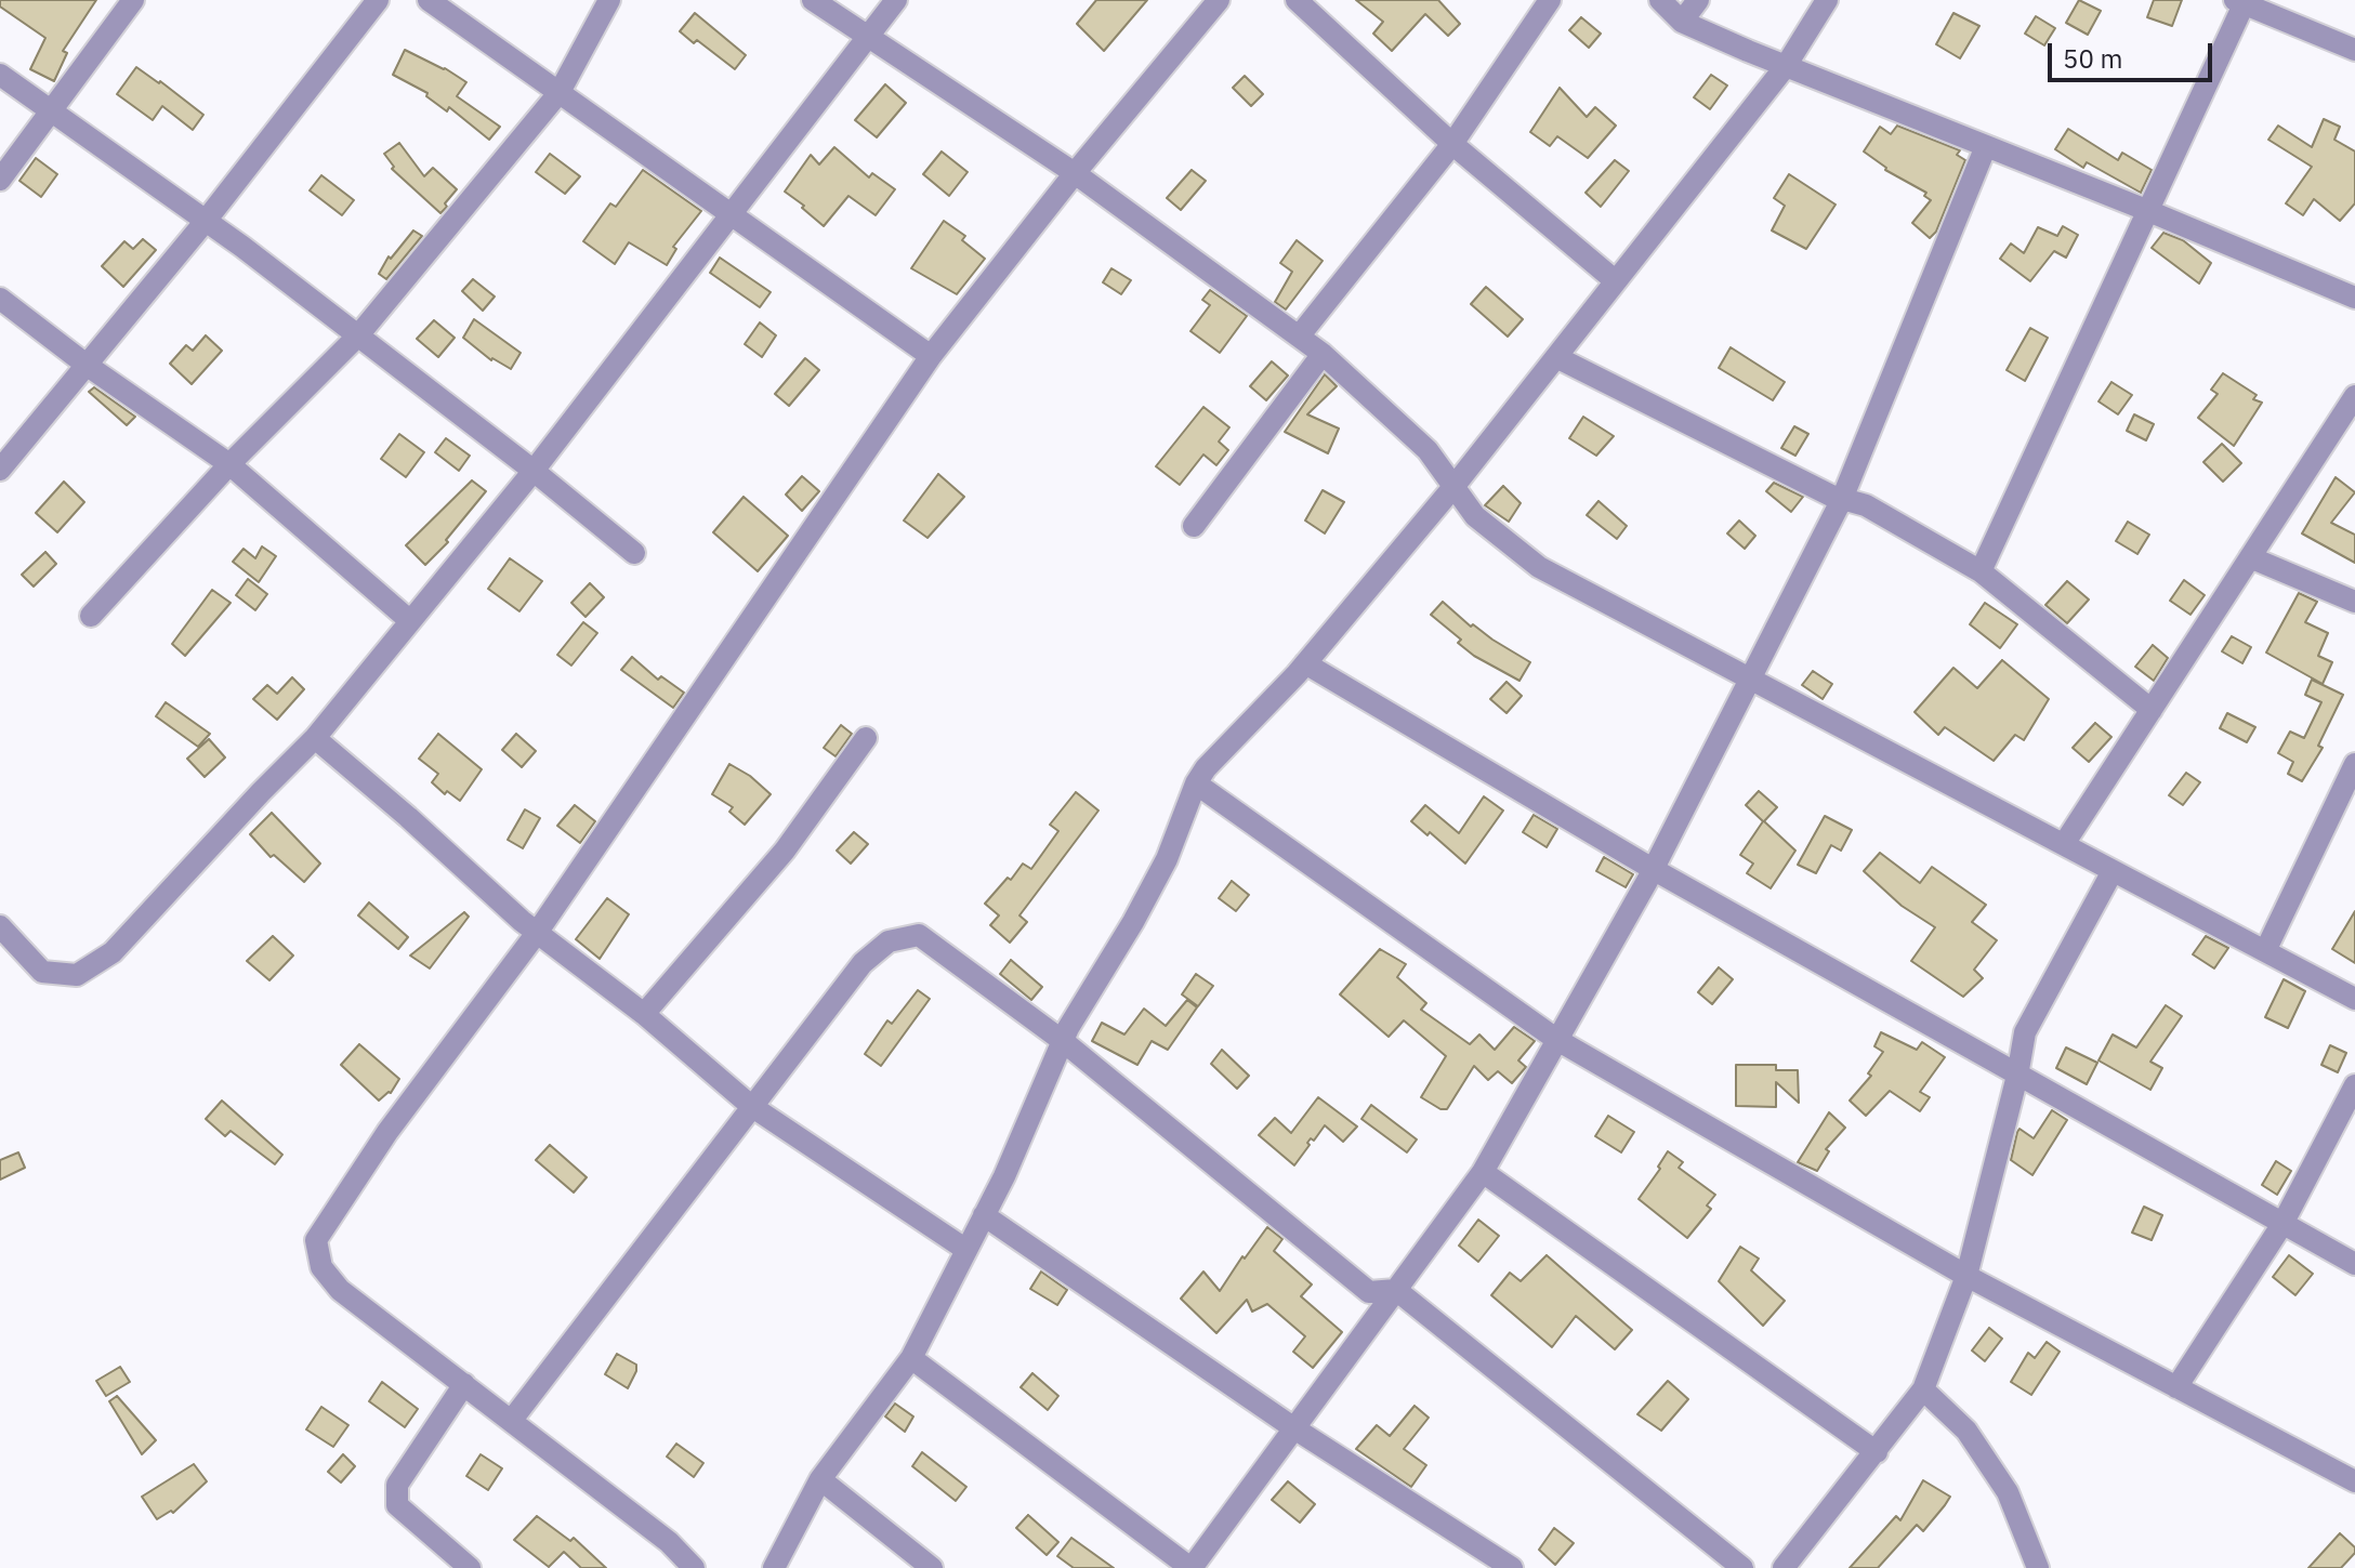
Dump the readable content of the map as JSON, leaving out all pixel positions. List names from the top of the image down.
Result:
{
  "scale_bar": "50 m"
}
